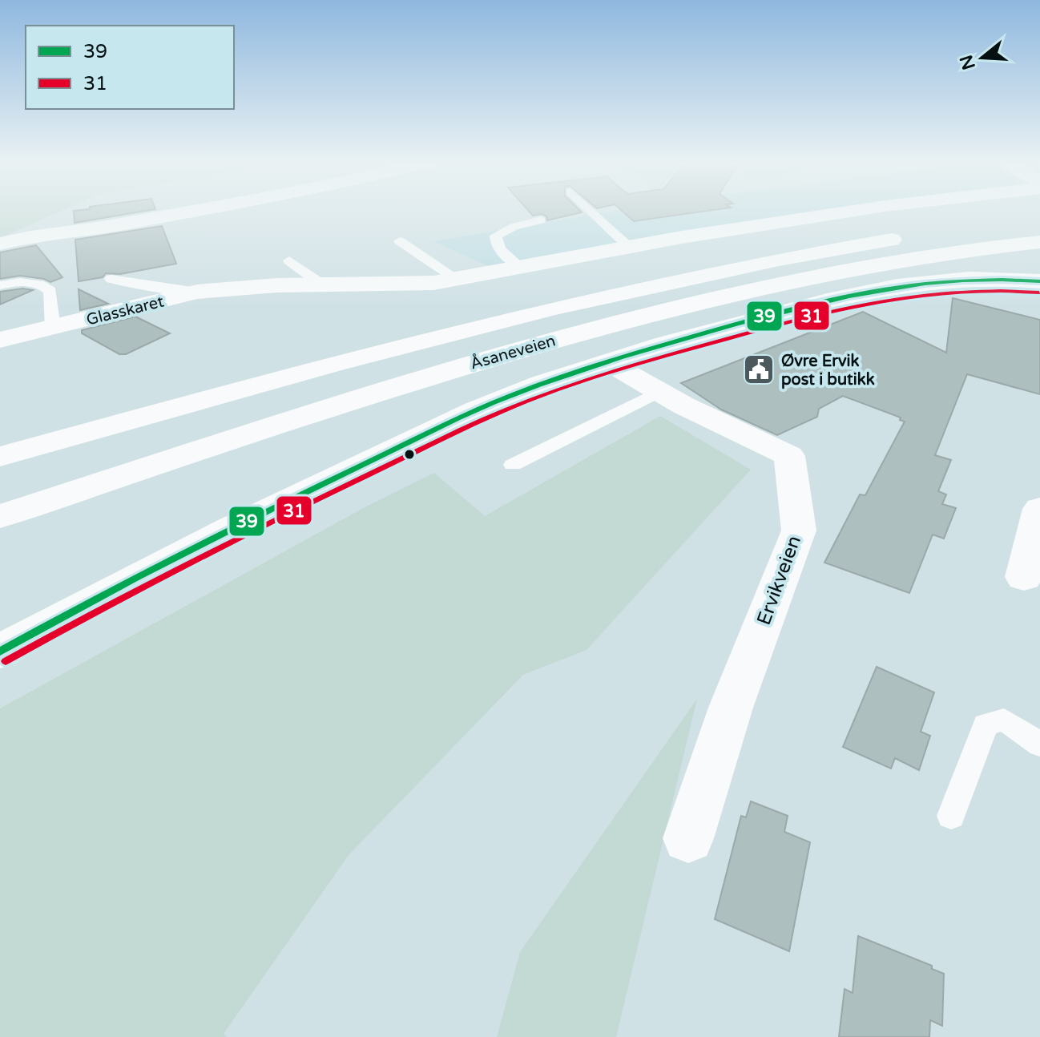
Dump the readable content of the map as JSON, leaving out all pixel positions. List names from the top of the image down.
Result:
{
  "streets": {
    "main road": ["Glasskaret", "Åsaneveien", "Ervikveien"]
  },
  "places": {
    "public building": ["Øvre Ervik post i butikk"]
  },
  "lines": ["transit line 39", "transit line 31"],
  "legend": ["39", "31"],
  "north": "left"
}
